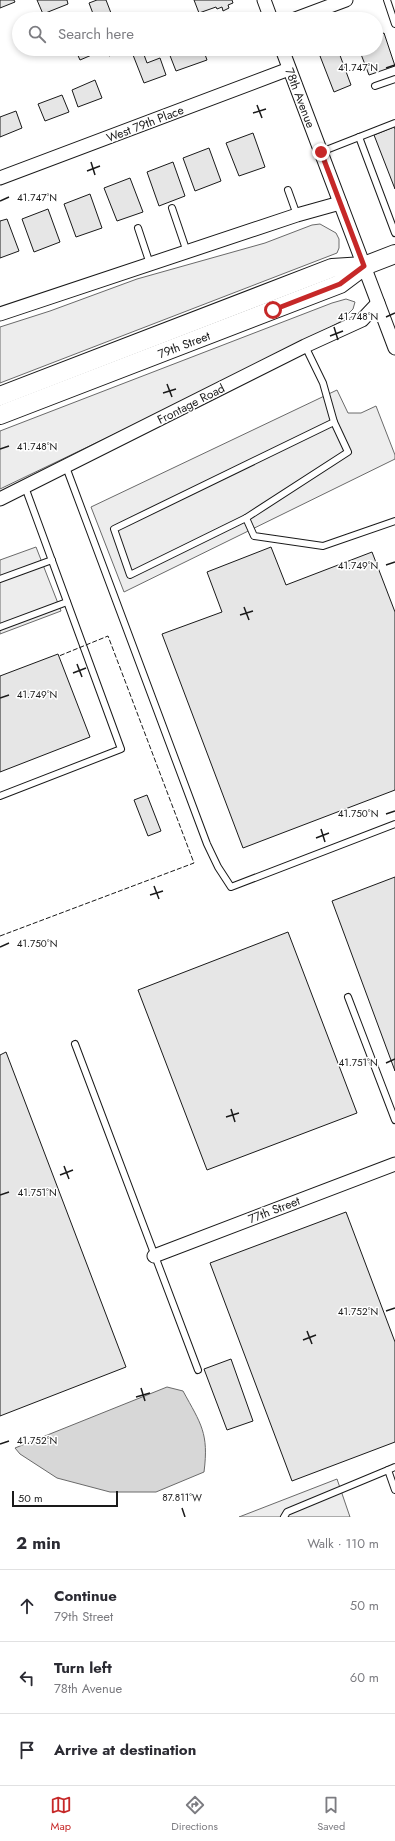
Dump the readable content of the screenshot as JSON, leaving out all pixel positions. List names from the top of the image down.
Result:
{
  "streets": {
    "main road": ["79th Street"],
    "street": [
      "78th Avenue",
      "West 79th Place",
      "Frontage Road",
      "77th Street"
    ]
  },
  "crossings": [
    ["78th Avenue", "West 79th Place"],
    ["78th Avenue", "79th Street"],
    ["78th Avenue", "Frontage Road"]
  ],
  "scale_bar": "50 m",
  "page": {
    "search": "Search here",
    "scale": "50 m",
    "heading": ["2 min", "Walk · 110 m"],
    "list": [
      ["Continue", "79th Street", "50 m"],
      ["Turn left", "78th Avenue", "60 m"],
      "Arrive at destination"
    ],
    "nav": ["Map", "Directions", "Saved"]
  },
  "coordinates": [
    "41.747°N",
    "41.748°N",
    "41.749°N",
    "41.750°N",
    "41.751°N",
    "41.752°N",
    "87.811°W"
  ]
}
